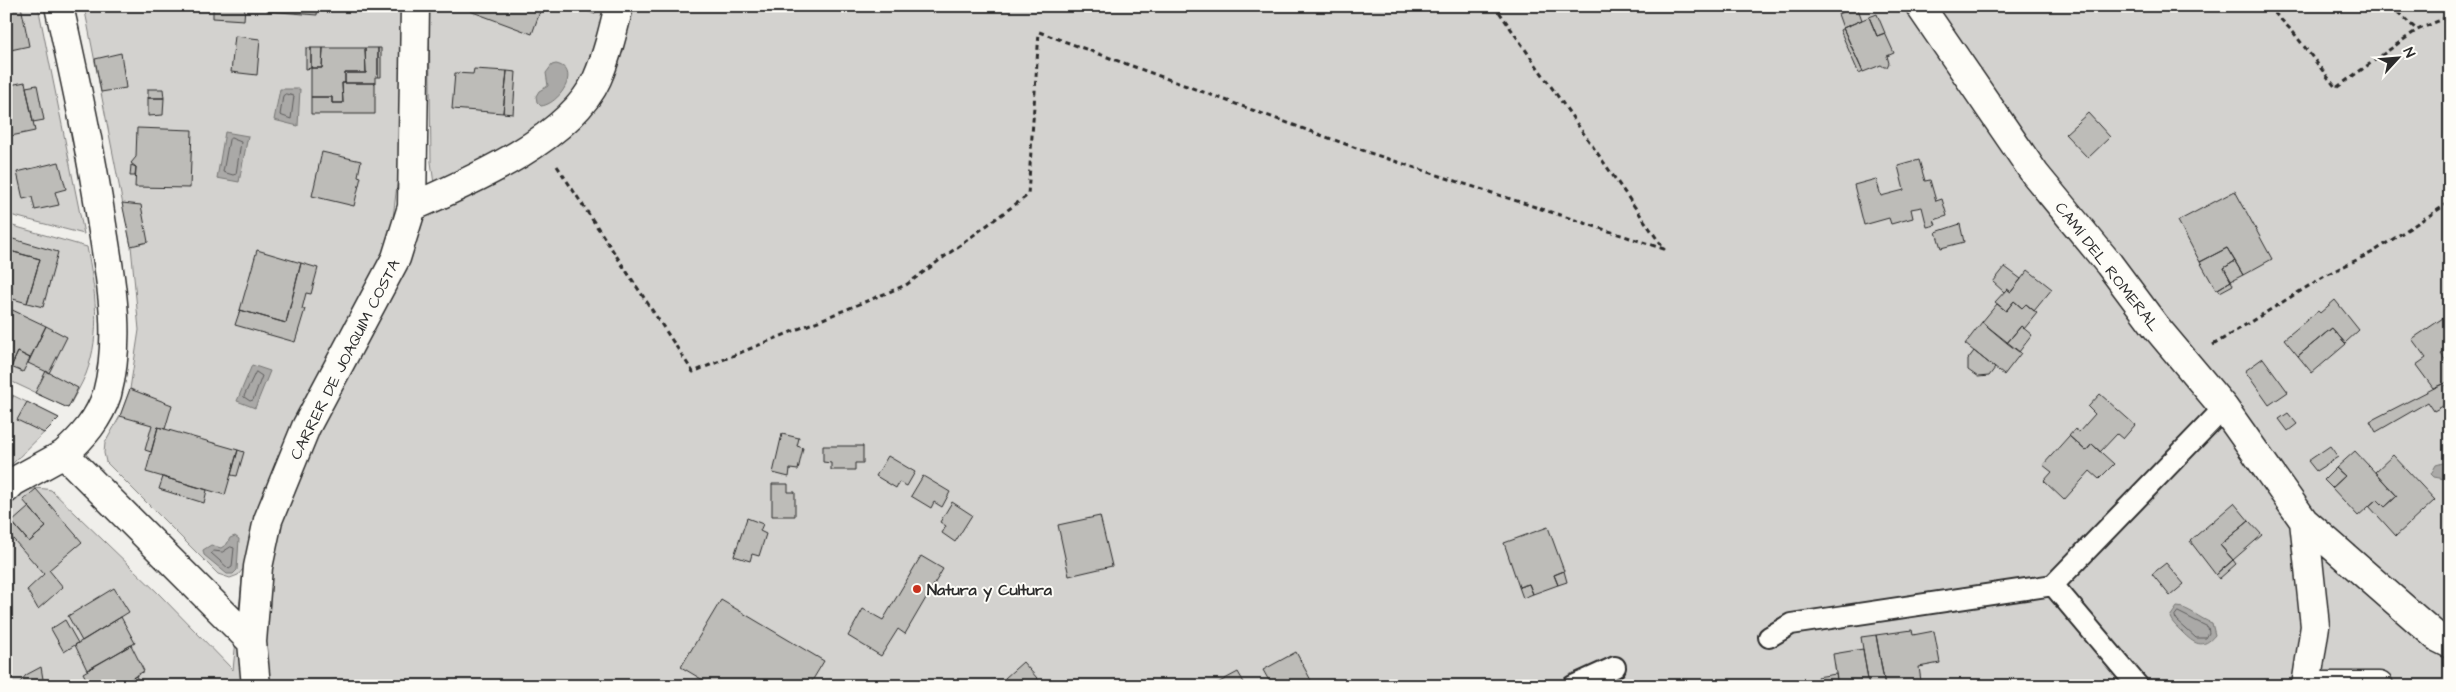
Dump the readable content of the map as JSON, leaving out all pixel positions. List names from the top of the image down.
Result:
{
  "streets": {
    "street": ["CAMÍ DEL ROMERAL", "CARRER DE JOAQUIM COSTA"]
  },
  "places": ["Natura y Cultura"],
  "north": "top right"
}
